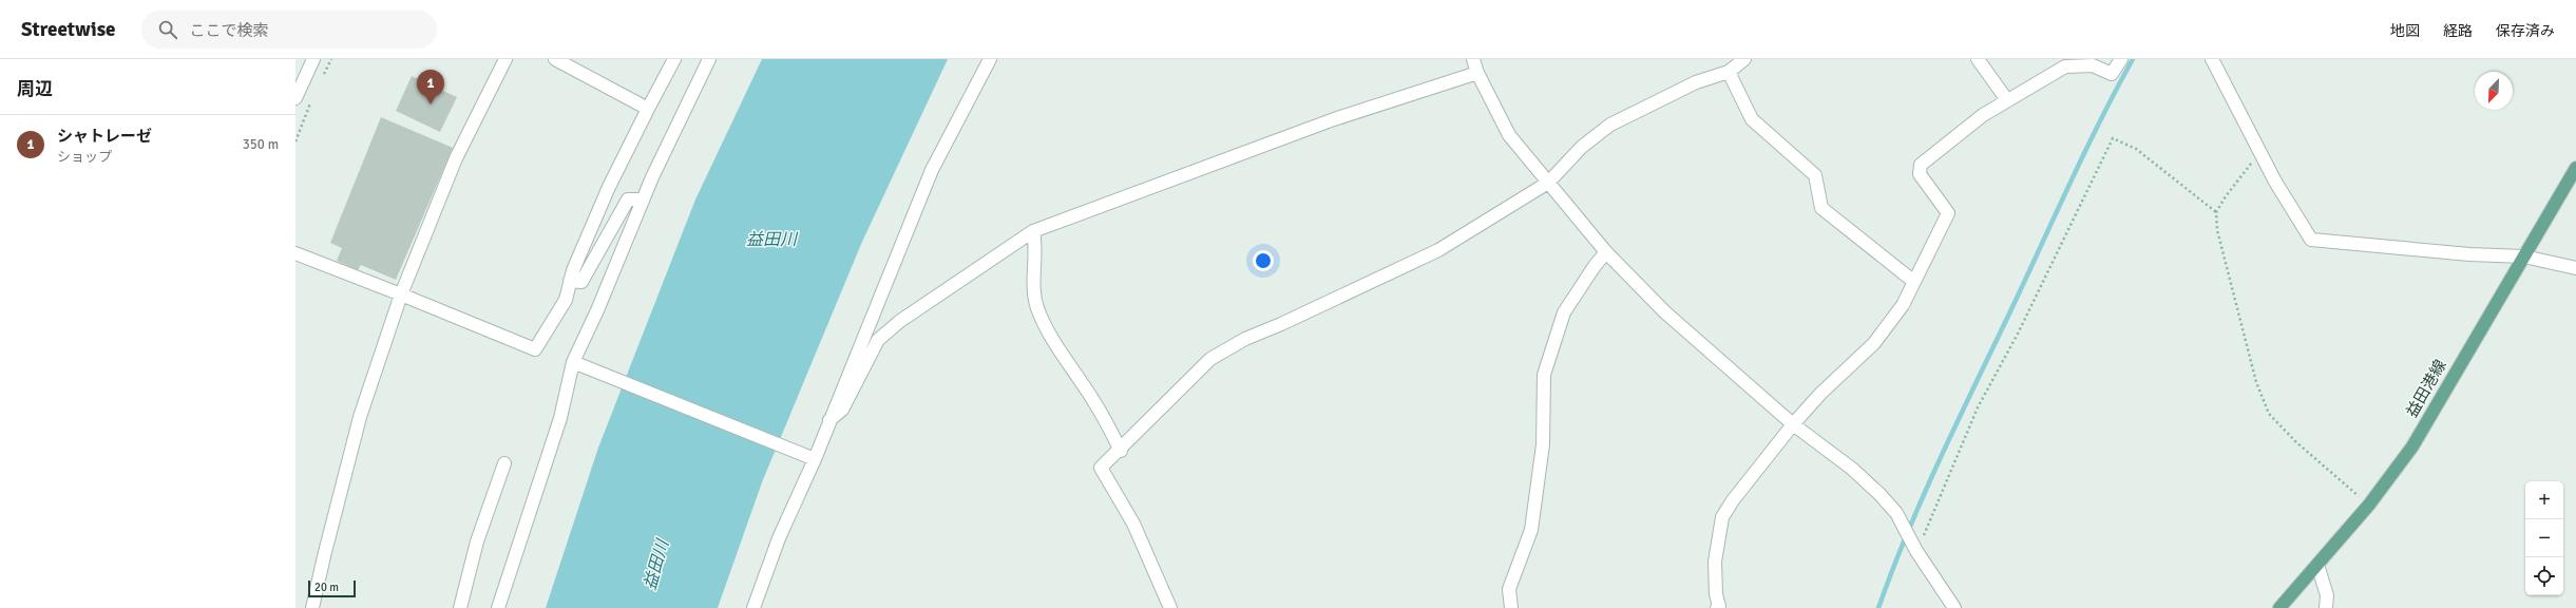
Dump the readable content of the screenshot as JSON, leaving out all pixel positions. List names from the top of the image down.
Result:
{
  "streets": {
    "main road": ["益田港線"]
  },
  "water": ["益田川"],
  "scale_bar": "20 m",
  "north": "bottom left",
  "page": {
    "header": "Streetwise",
    "search": "ここで検索",
    "nav": ["地図", "経路", "保存済み"],
    "heading": "周辺",
    "pins": "1",
    "list": [
      {
        "mark": "1",
        "name": "シャトレーゼ",
        "note": "ショップ",
        "value": "350 m"
      }
    ],
    "map_buttons": ["+", "−"],
    "scale": "20 m"
  }
}
